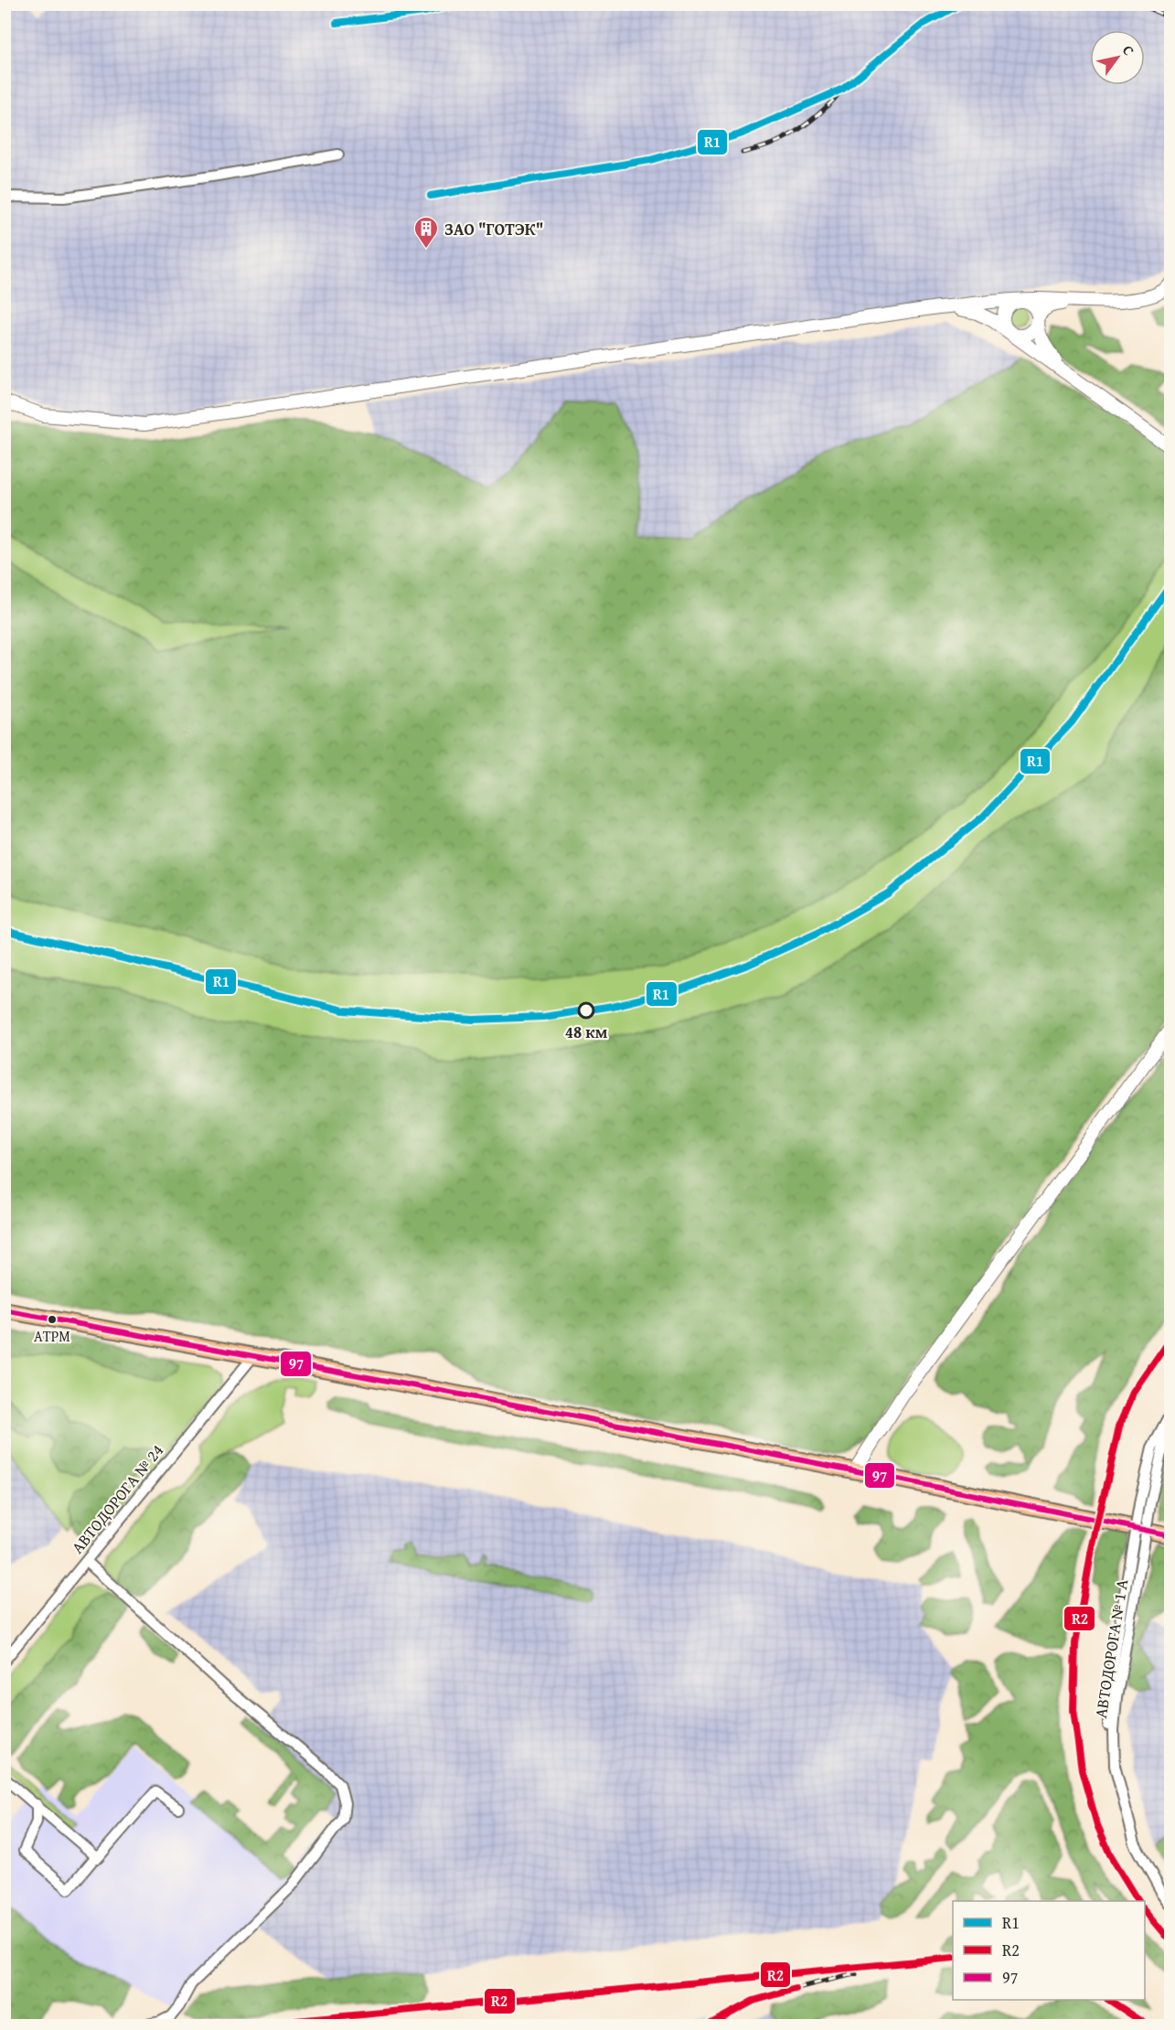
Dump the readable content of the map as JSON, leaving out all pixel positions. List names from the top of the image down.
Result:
{
  "streets": {
    "street": ["АВТОДОРОГА № 24", "АВТОДОРОГА № 1 А"]
  },
  "places": {
    "building": ["ЗАО \"ГОТЭК\""],
    "other": ["48 км", "АТРМ"]
  },
  "lines": ["transit line R1", "transit line 97", "transit line R2"],
  "legend": ["R1", "R2", "97"],
  "north": "top right"
}
